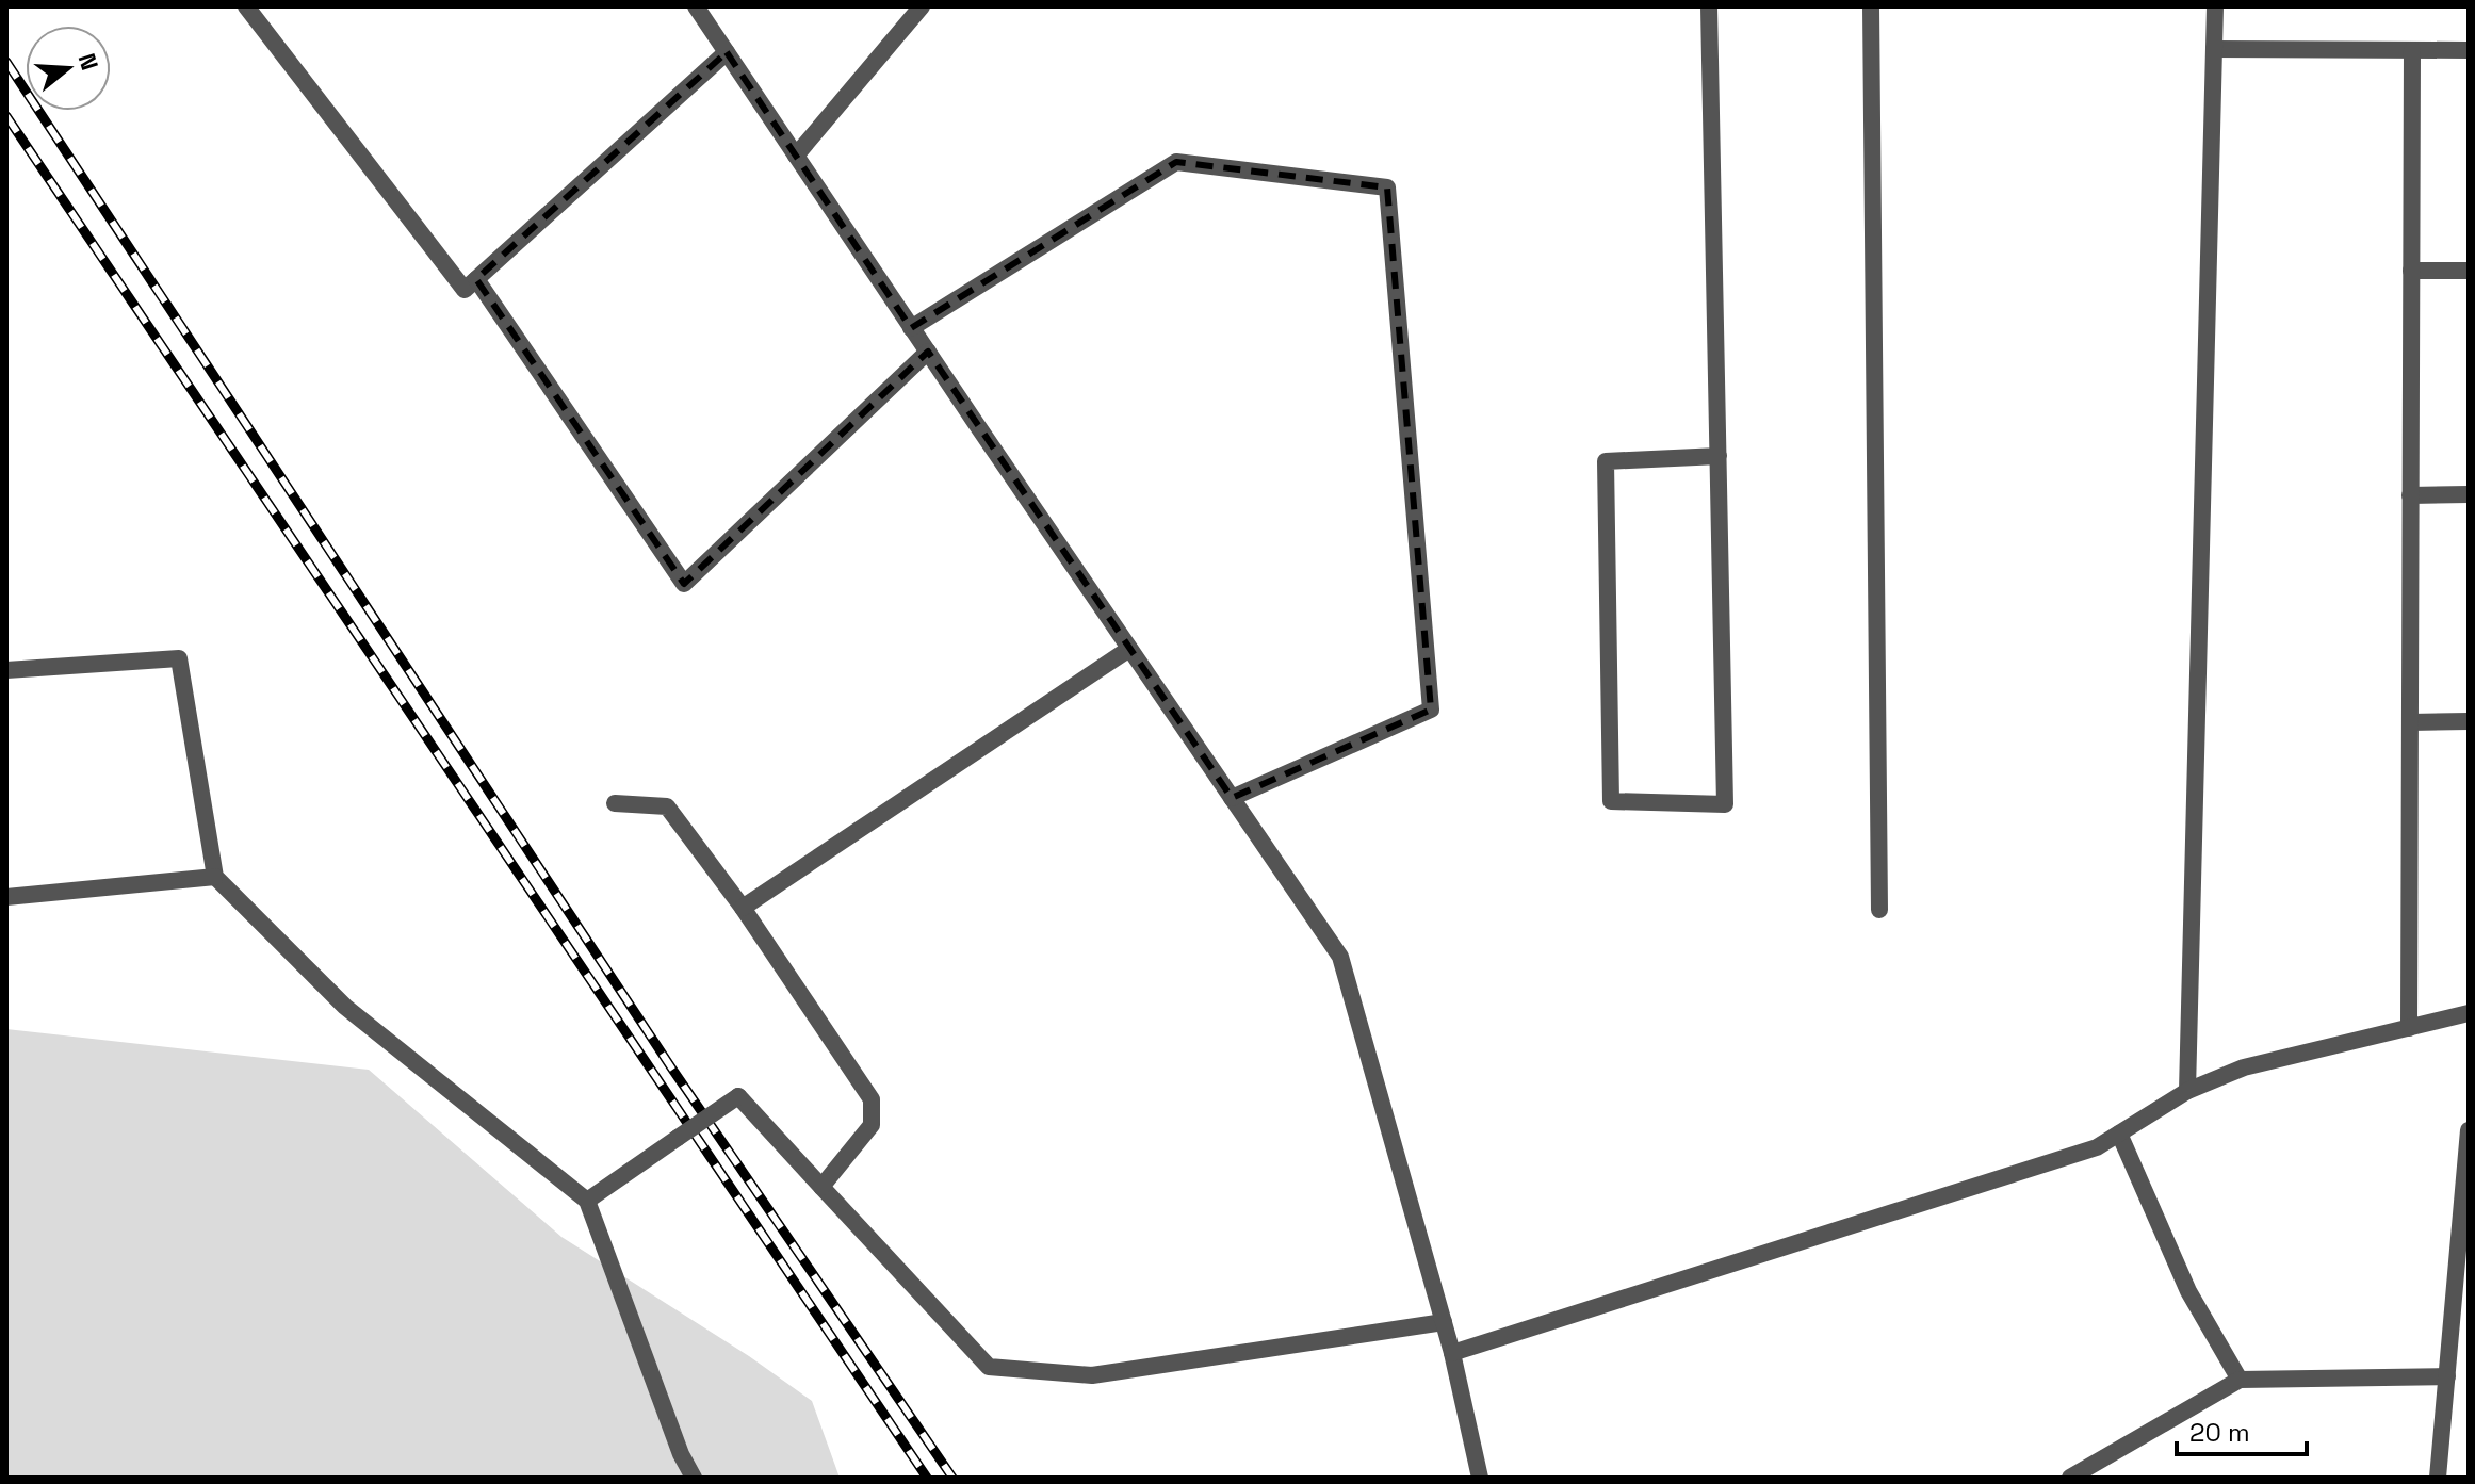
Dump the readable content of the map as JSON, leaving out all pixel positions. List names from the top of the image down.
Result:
{
  "scale_bar": "20 m",
  "north": "right"
}
